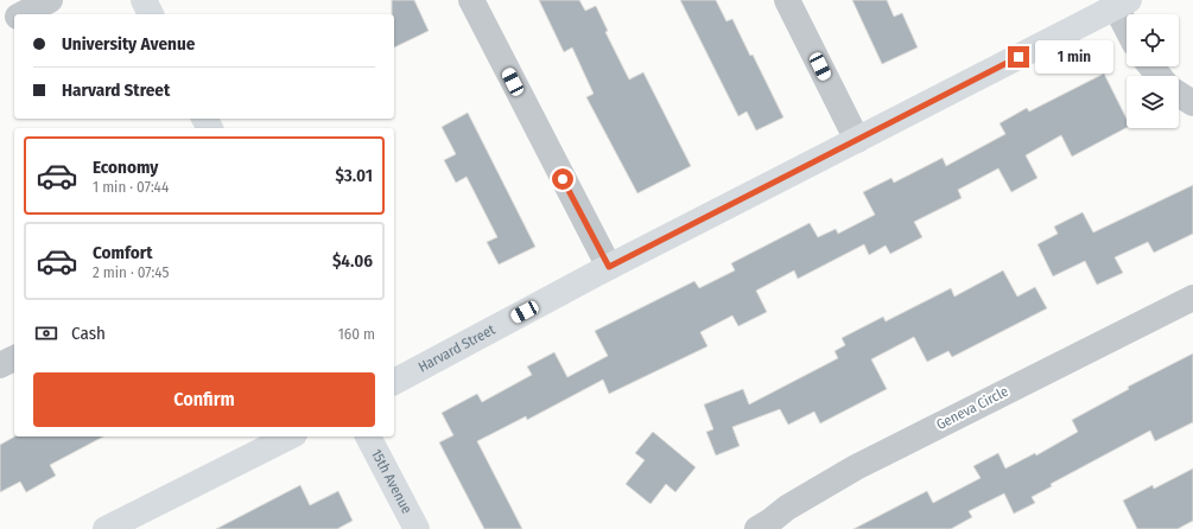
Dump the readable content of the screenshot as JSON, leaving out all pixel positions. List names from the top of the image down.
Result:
{
  "streets": {
    "street": ["Harvard Street", "Geneva Circle", "15th Avenue"]
  },
  "page": {
    "banner": ["University Avenue", "Harvard Street"],
    "bubble": "1 min",
    "list": [
      {
        "name": "Economy",
        "note": "1 min · 07:44",
        "value": "$3.01"
      },
      {
        "name": "Comfort",
        "note": "2 min · 07:45",
        "value": "$4.06"
      }
    ],
    "pay": ["Cash", "160 m"],
    "buttons": "Confirm"
  }
}
